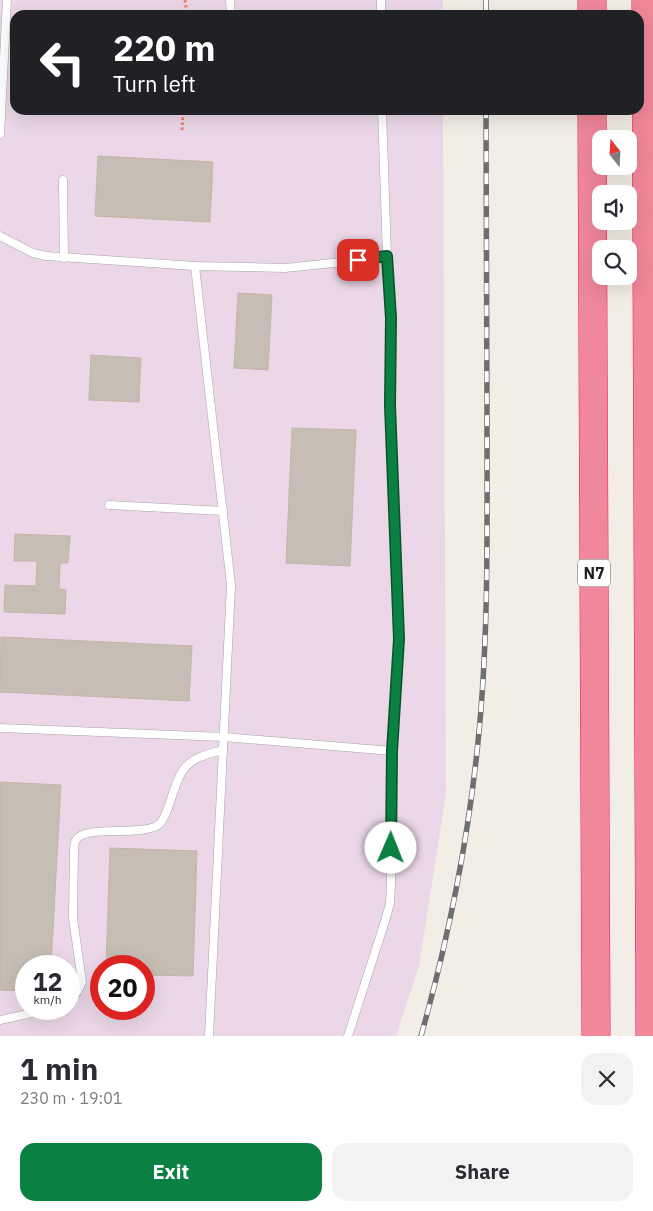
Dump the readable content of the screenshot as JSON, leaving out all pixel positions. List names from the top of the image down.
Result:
{
  "streets": {
    "highway": ["N7"]
  },
  "north": "top",
  "page": {
    "turn": ["220 m", "Turn left"],
    "speed": "12 km/h",
    "limit": "20",
    "heading": ["1 min", "230 m · 19:01"],
    "buttons": ["Exit", "Share"]
  }
}
